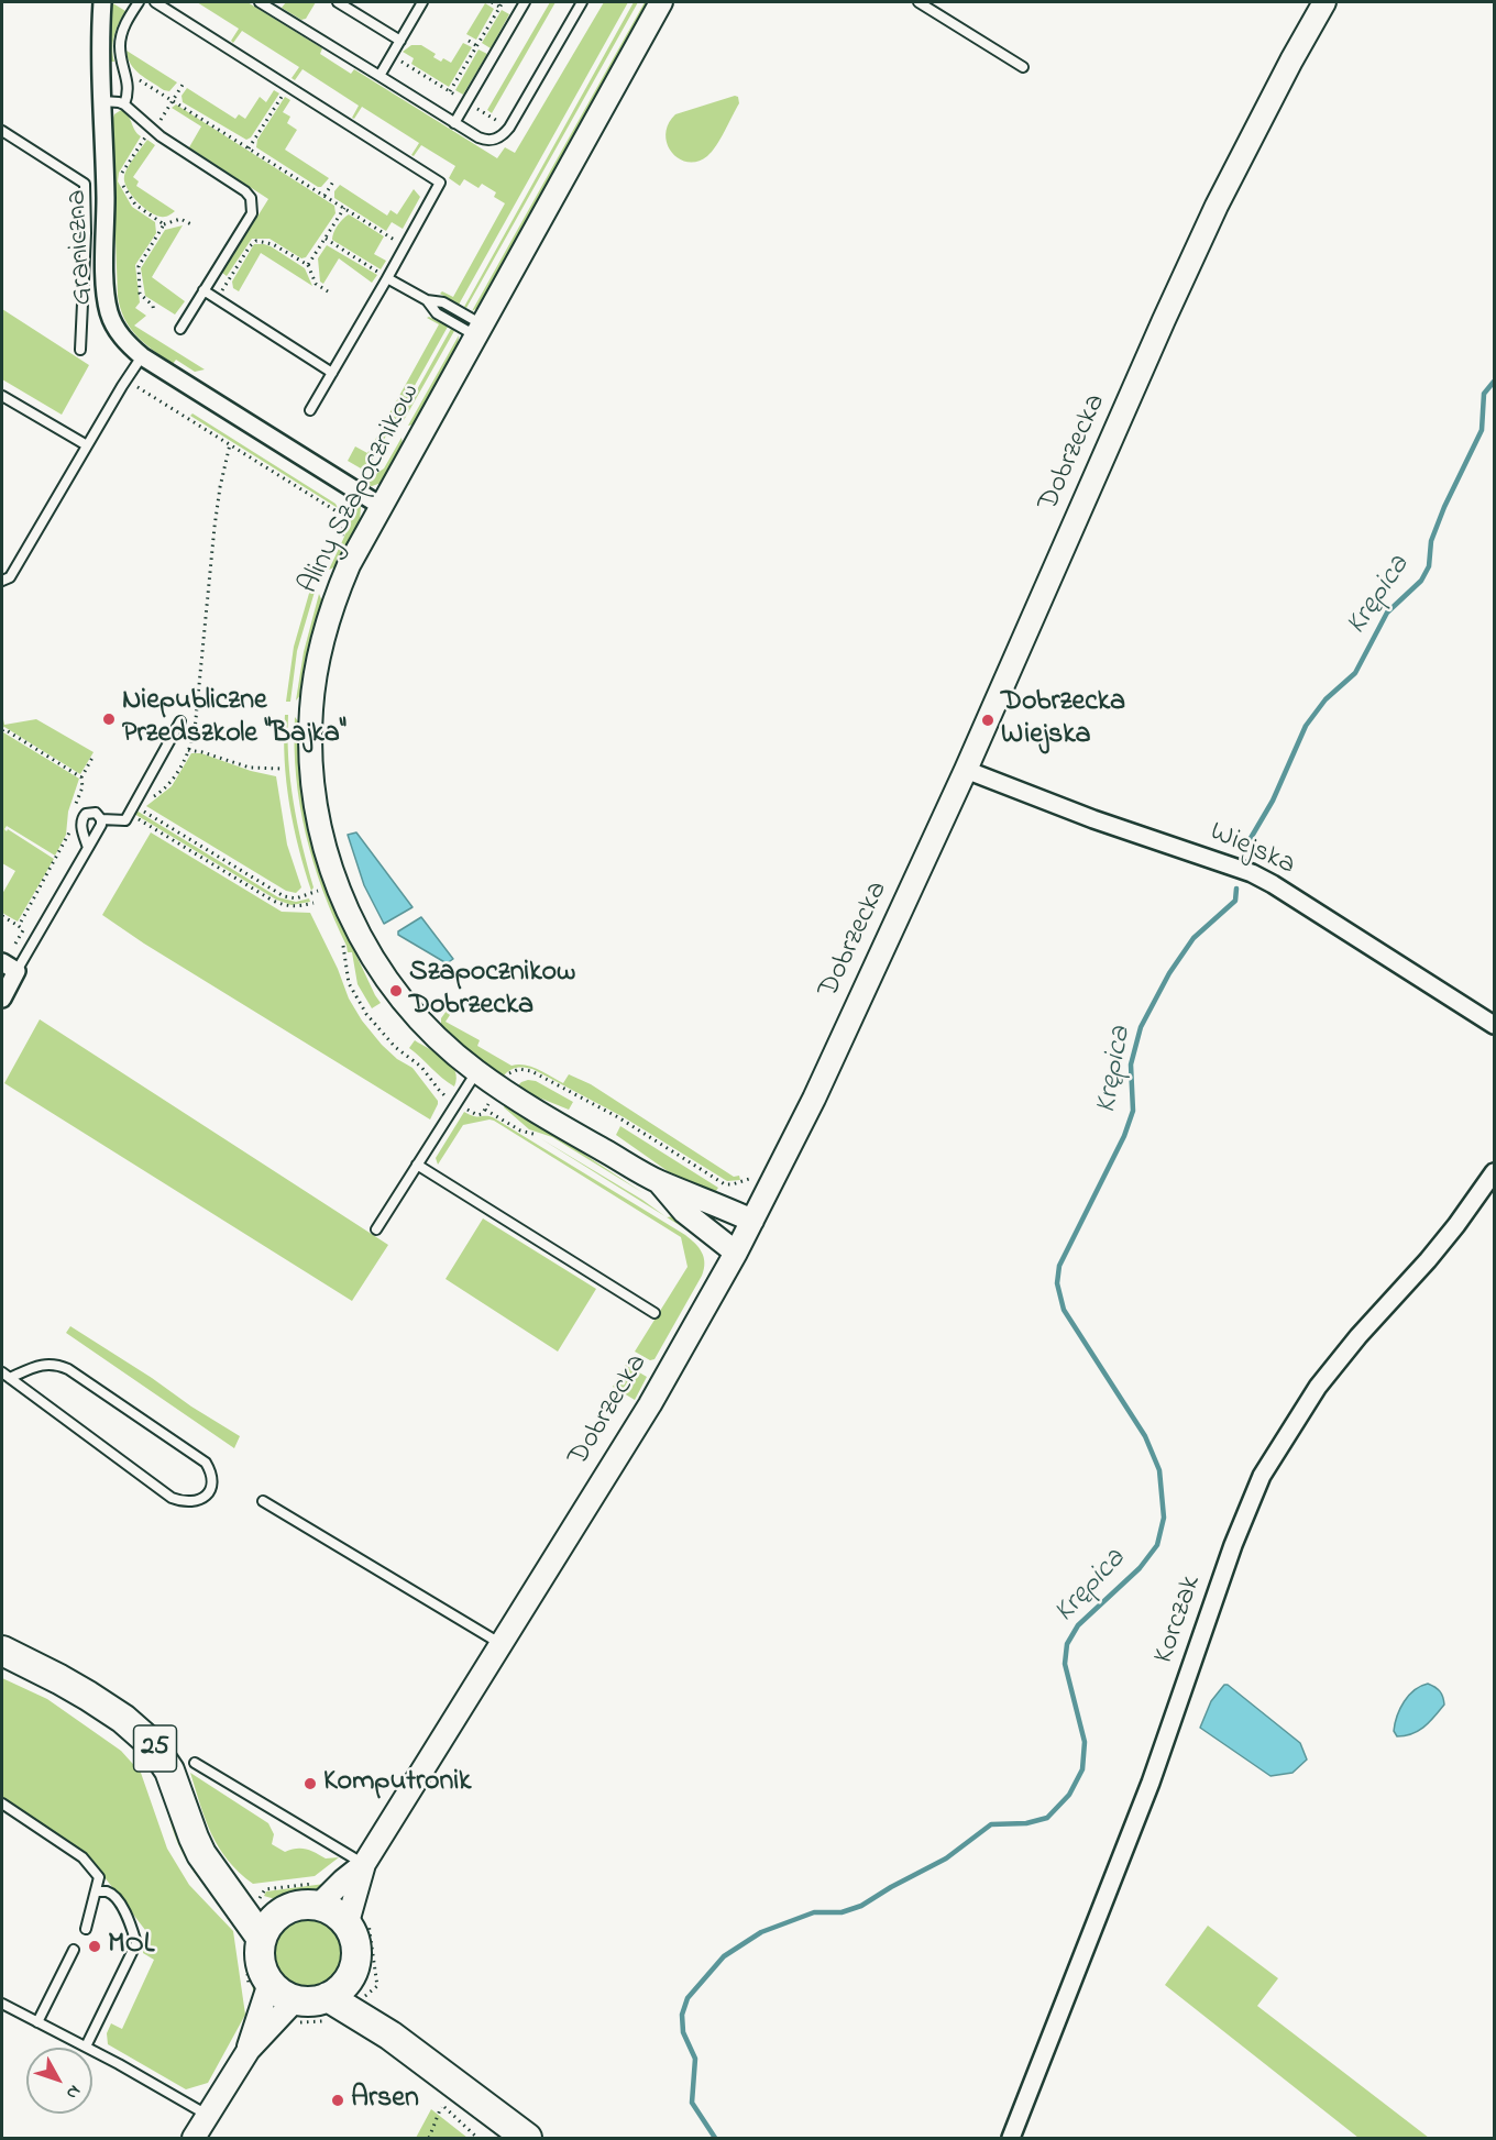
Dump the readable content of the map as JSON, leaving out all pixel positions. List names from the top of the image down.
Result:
{
  "streets": {
    "main road": ["25"],
    "street": [
      "Graniczna",
      "Dobrzecka",
      "Aliny Szapocznikow",
      "Wiejska",
      "Korczak"
    ]
  },
  "crossings": [
    ["Graniczna", "Aliny Szapocznikow"],
    ["Dobrzecka", "Aliny Szapocznikow"],
    ["Dobrzecka", "Wiejska"],
    ["Dobrzecka", "25"]
  ],
  "water": ["Krępica"],
  "places": [
    "Niepubliczne Przedszkole \"Bajka\"",
    "Dobrzecka Wiejska",
    "Szapocznikow Dobrzecka",
    "Komputronik",
    "MOL",
    "Arsen"
  ],
  "north": "bottom right"
}
